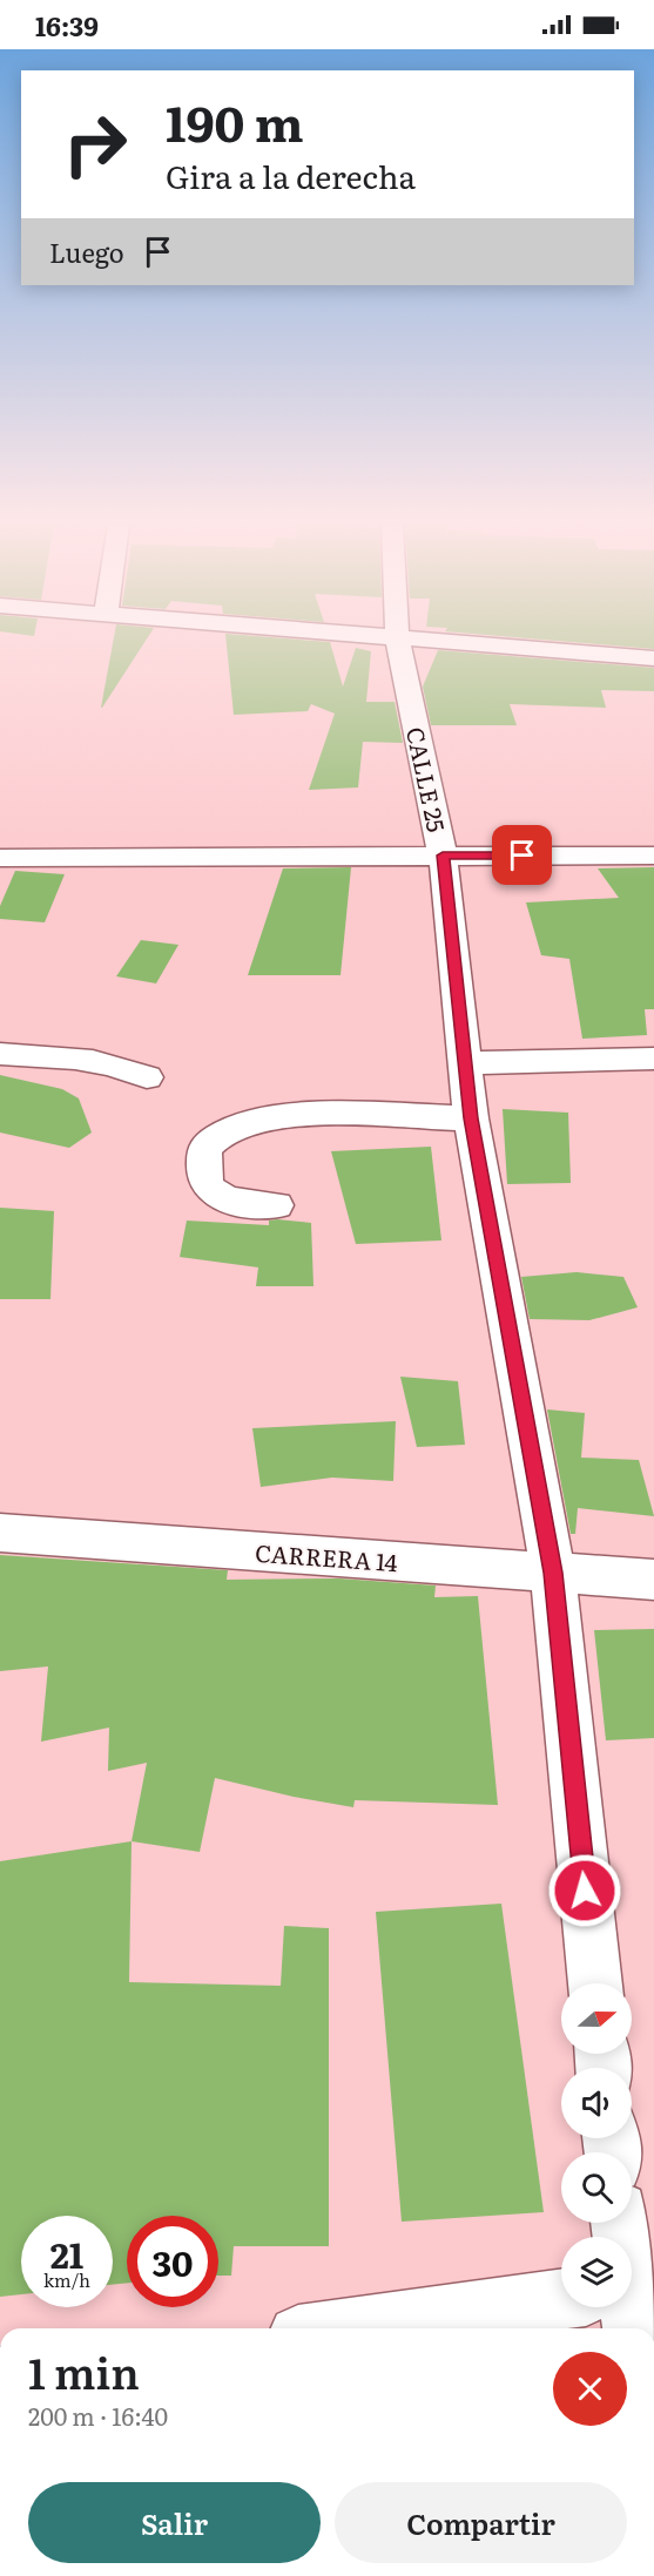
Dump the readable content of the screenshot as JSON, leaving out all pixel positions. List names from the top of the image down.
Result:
{
  "streets": {
    "street": ["CALLE 25", "CARRERA 14"]
  },
  "crossings": [
    ["CALLE 25", "CARRERA 14"]
  ],
  "north": "right",
  "page": {
    "status": "16:39",
    "turn": ["190 m", "Gira a la derecha"],
    "then": "Luego",
    "speed": "21 km/h",
    "limit": "30",
    "heading": ["1 min", "200 m · 16:40"],
    "buttons": ["Salir", "Compartir"]
  }
}
